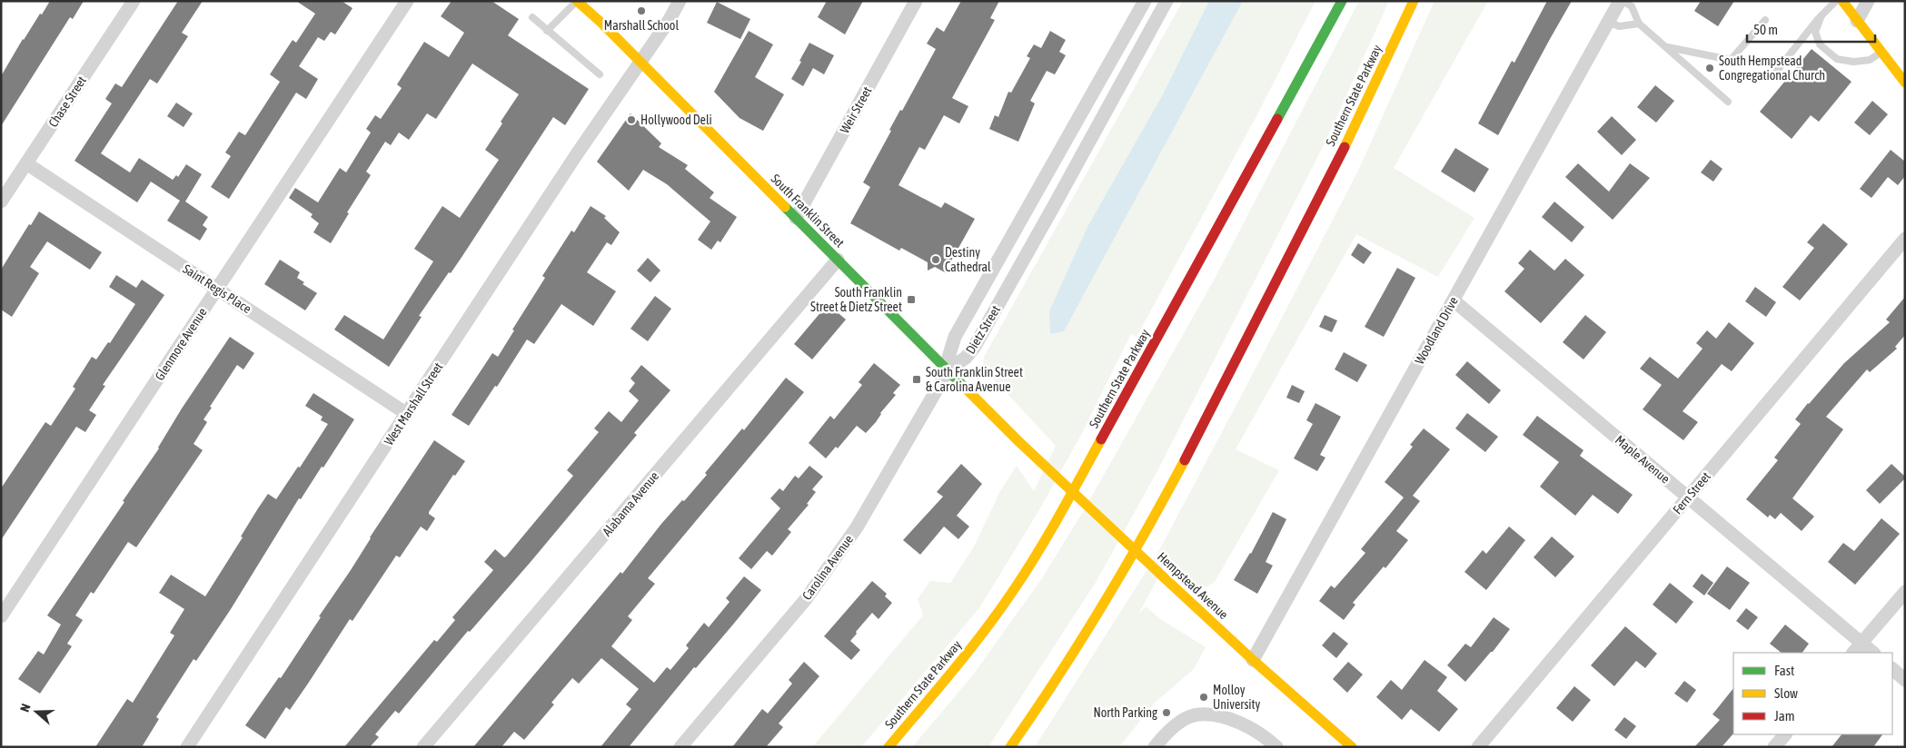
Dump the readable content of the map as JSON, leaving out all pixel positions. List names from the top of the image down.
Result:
{
  "streets": {
    "main road": ["Southern State Parkway", "South Franklin Street", "Hempstead Avenue"],
    "street": [
      "Chase Street",
      "Weir Street",
      "Saint Regis Place",
      "Dietz Street",
      "Woodland Drive",
      "Glenmore Avenue",
      "West Marshall Street",
      "Maple Avenue",
      "Fern Street",
      "Alabama Avenue",
      "Carolina Avenue"
    ]
  },
  "crossings": [
    ["Chase Street", "Saint Regis Place"],
    ["Weir Street", "South Franklin Street"],
    ["South Franklin Street", "Dietz Street"],
    ["South Franklin Street", "West Marshall Street"],
    ["South Franklin Street", "Alabama Avenue"],
    ["South Franklin Street", "Carolina Avenue"],
    ["South Franklin Street", "Hempstead Avenue"],
    ["Saint Regis Place", "Glenmore Avenue"],
    ["Saint Regis Place", "West Marshall Street"],
    ["Dietz Street", "Carolina Avenue"],
    ["Woodland Drive", "Maple Avenue"],
    ["Woodland Drive", "Hempstead Avenue"],
    ["Maple Avenue", "Fern Street"]
  ],
  "places": {
    "other": [
      "Marshall School",
      "South Hempstead Congregational Church",
      "Hollywood Deli",
      "Destiny Cathedral",
      "Molloy University",
      "North Parking"
    ],
    "transit": ["South Franklin Street & Dietz Street", "South Franklin Street & Carolina Avenue"]
  },
  "legend": ["Fast", "Slow", "Jam"],
  "scale_bar": "50 m",
  "north": "left"
}
